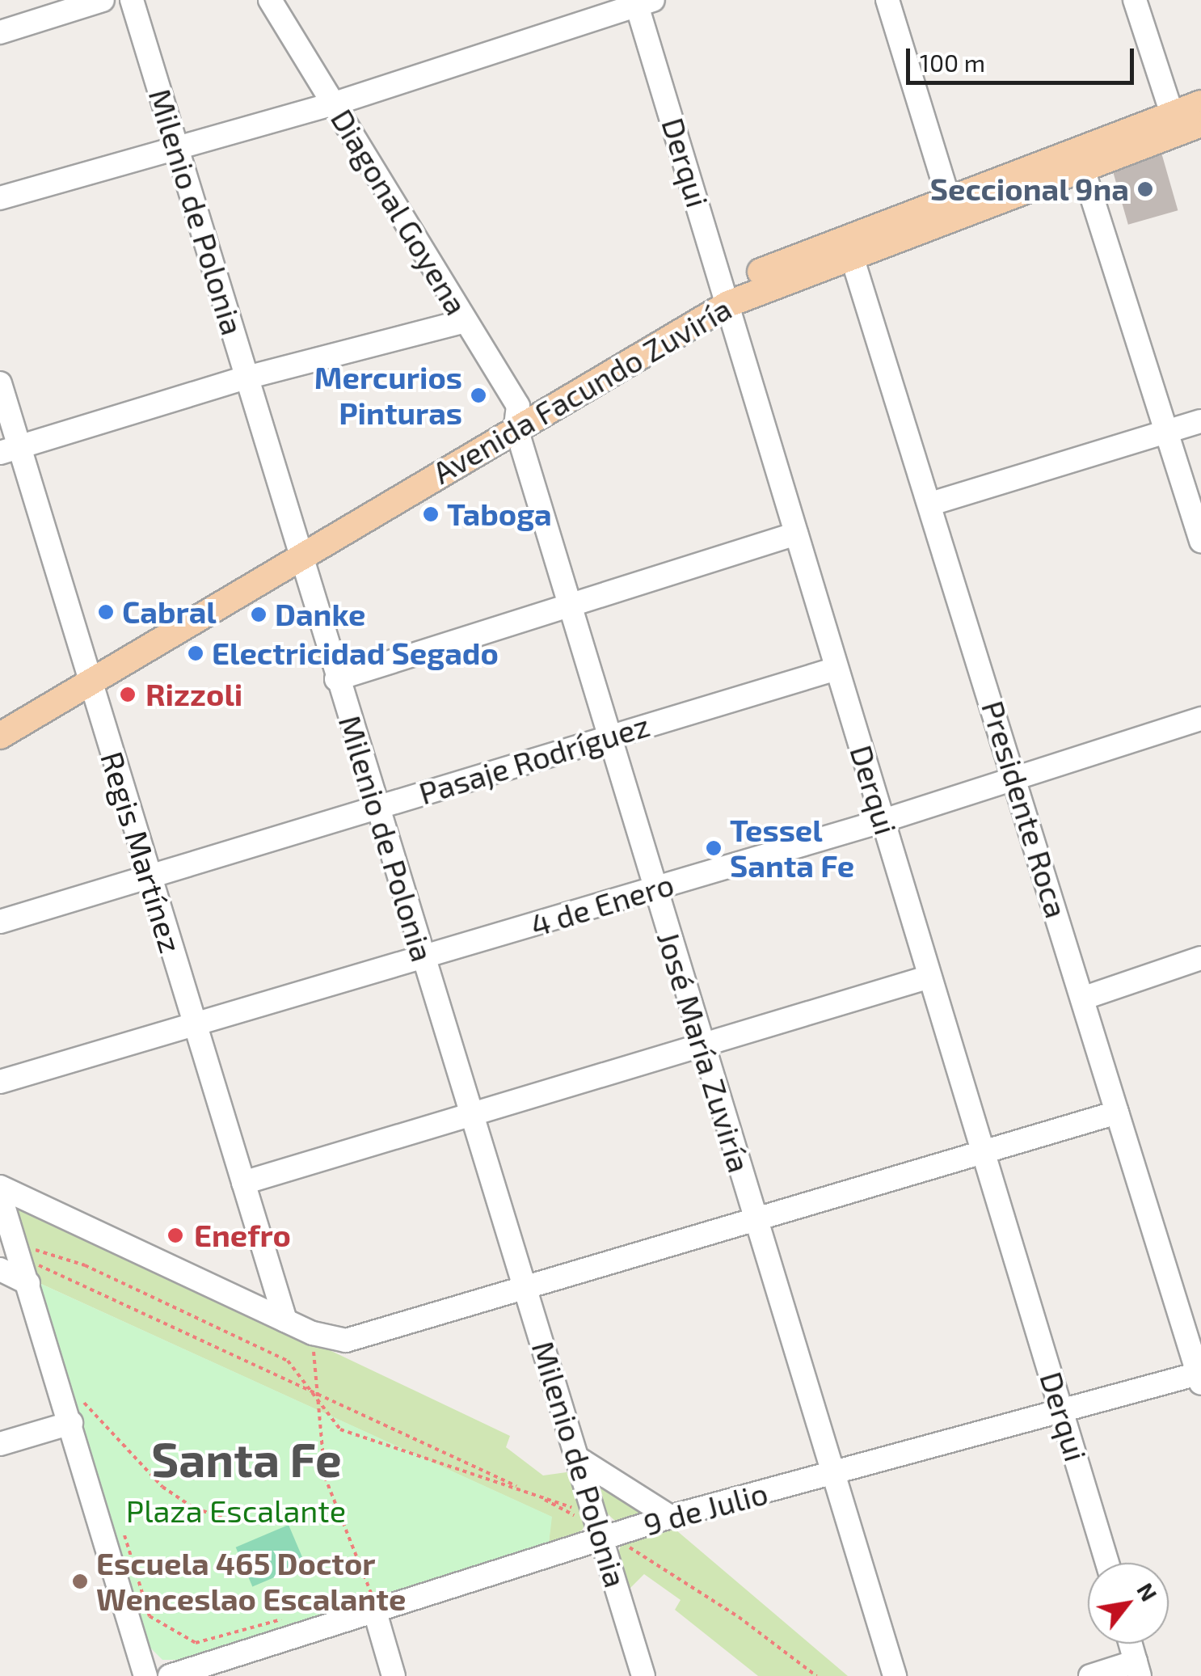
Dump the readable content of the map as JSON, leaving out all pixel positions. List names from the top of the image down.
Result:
{
  "streets": {
    "main road": ["Avenida Facundo Zuviría"],
    "street": [
      "Derqui",
      "Milenio de Polonia",
      "Diagonal Goyena",
      "Pasaje Rodríguez",
      "Presidente Roca",
      "Regis Martínez",
      "4 de Enero",
      "José María Zuviría",
      "9 de Julio"
    ]
  },
  "crossings": [
    ["Derqui", "Avenida Facundo Zuviría"],
    ["Derqui", "Pasaje Rodríguez"],
    ["Derqui", "4 de Enero"],
    ["Derqui", "9 de Julio"],
    ["Milenio de Polonia", "Avenida Facundo Zuviría"],
    ["Milenio de Polonia", "Pasaje Rodríguez"],
    ["Milenio de Polonia", "4 de Enero"],
    ["Milenio de Polonia", "9 de Julio"],
    ["Diagonal Goyena", "Avenida Facundo Zuviría"],
    ["Diagonal Goyena", "José María Zuviría"],
    ["Avenida Facundo Zuviría", "Presidente Roca"],
    ["Avenida Facundo Zuviría", "Regis Martínez"],
    ["Avenida Facundo Zuviría", "José María Zuviría"],
    ["Pasaje Rodríguez", "Regis Martínez"],
    ["Pasaje Rodríguez", "José María Zuviría"],
    ["Presidente Roca", "4 de Enero"],
    ["Presidente Roca", "9 de Julio"],
    ["Regis Martínez", "4 de Enero"],
    ["4 de Enero", "José María Zuviría"],
    ["José María Zuviría", "9 de Julio"]
  ],
  "districts": ["Santa Fe"],
  "parks": ["Plaza Escalante"],
  "places": [
    "Seccional 9na",
    "Mercurios Pinturas",
    "Taboga",
    "Cabral",
    "Danke",
    "Electricidad Segado",
    "Rizzoli",
    "Tessel Santa Fe",
    "Enefro",
    "Escuela 465 Doctor Wenceslao Escalante"
  ],
  "scale_bar": "100 m",
  "north": "top right"
}
